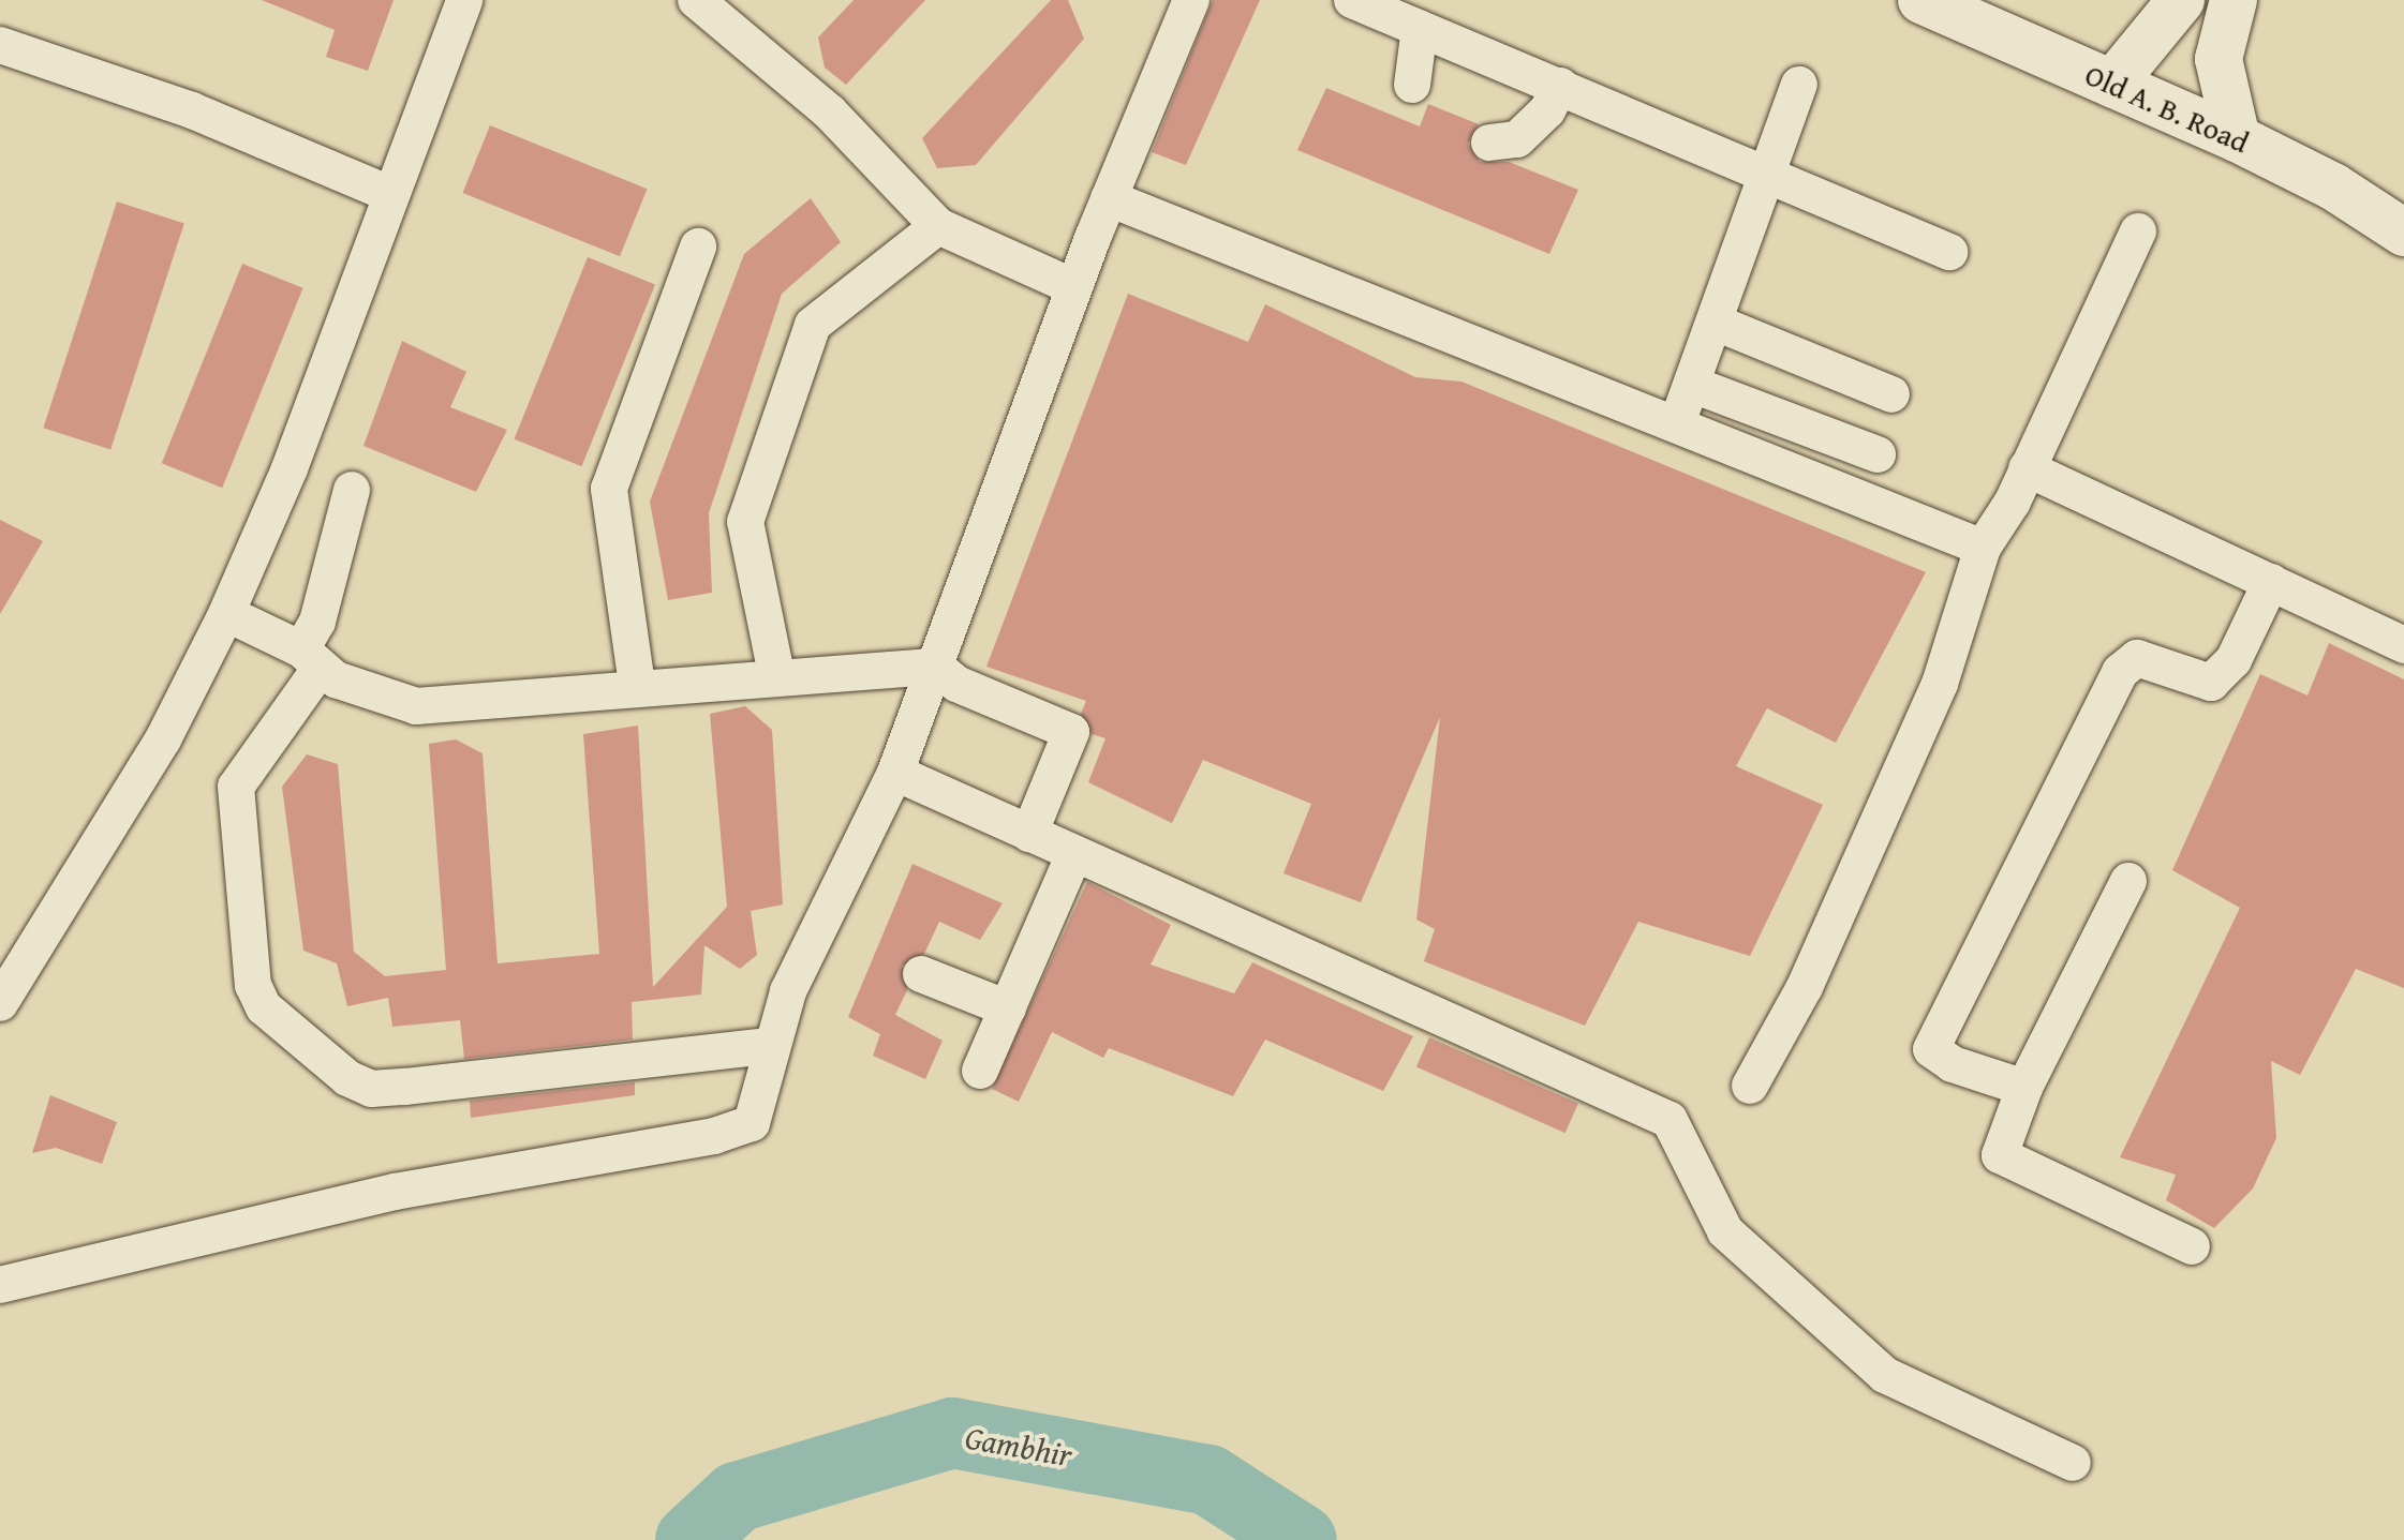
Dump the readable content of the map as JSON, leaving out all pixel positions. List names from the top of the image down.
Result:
{
  "streets": {
    "street": ["Old A. B. Road"]
  },
  "water": ["Gambhir"]
}
